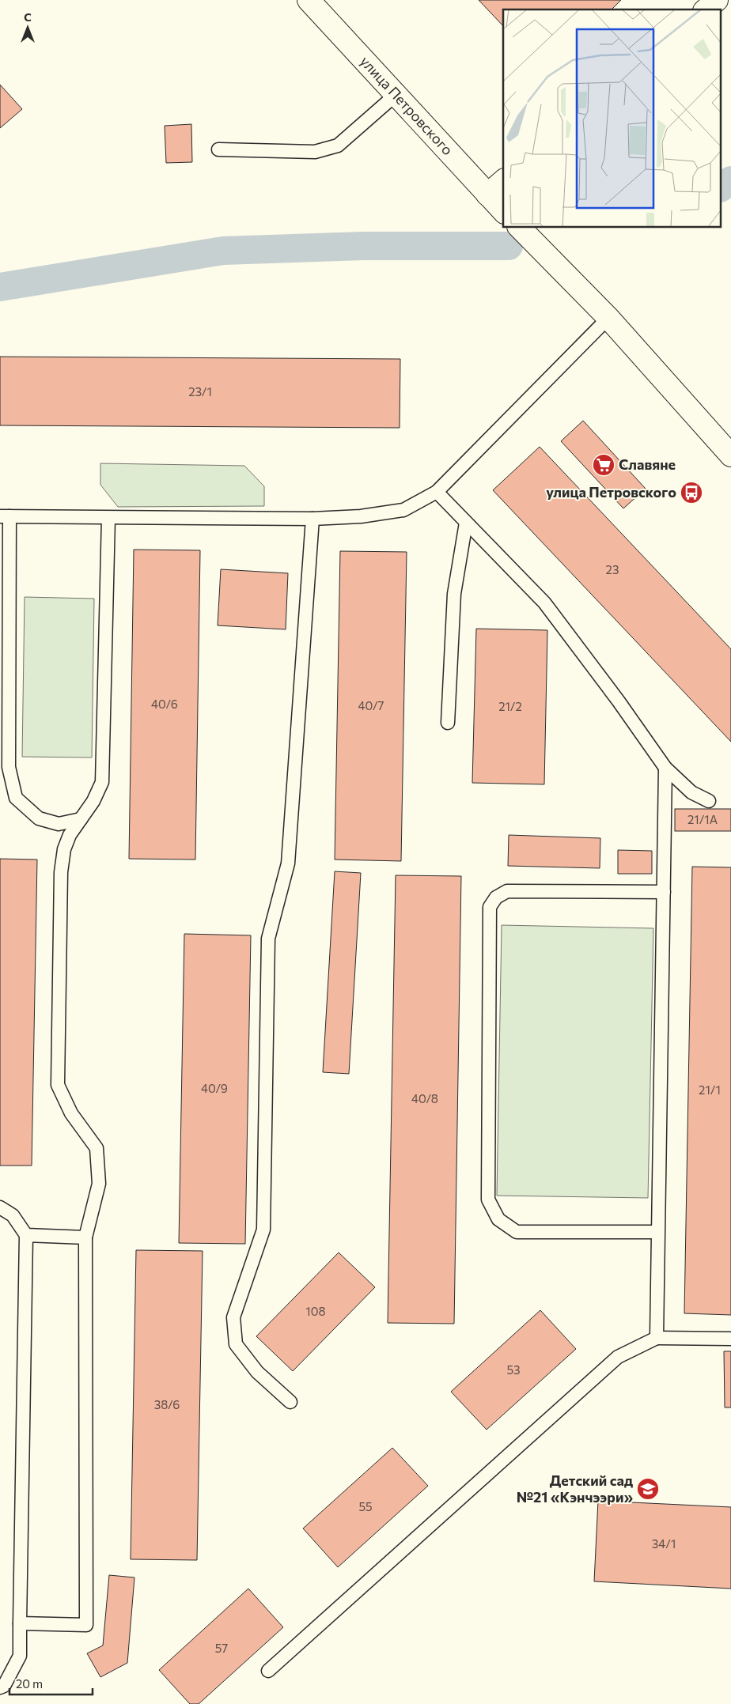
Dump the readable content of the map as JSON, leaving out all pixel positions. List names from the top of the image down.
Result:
{
  "streets": {
    "main road": ["улица Петровского"]
  },
  "places": {
    "supermarket": ["Славяне"],
    "bus stop": ["улица Петровского"],
    "school or university": ["Детский сад №21 «Кэнчээри»"]
  },
  "house_numbers": [
    "23/1",
    "23",
    "40/6",
    "40/7",
    "21/2",
    "21/1А",
    "40/9",
    "21/1",
    "40/8",
    "108",
    "53",
    "38/6",
    "55",
    "34/1",
    "57"
  ],
  "scale_bar": "20 m",
  "north": "top"
}
